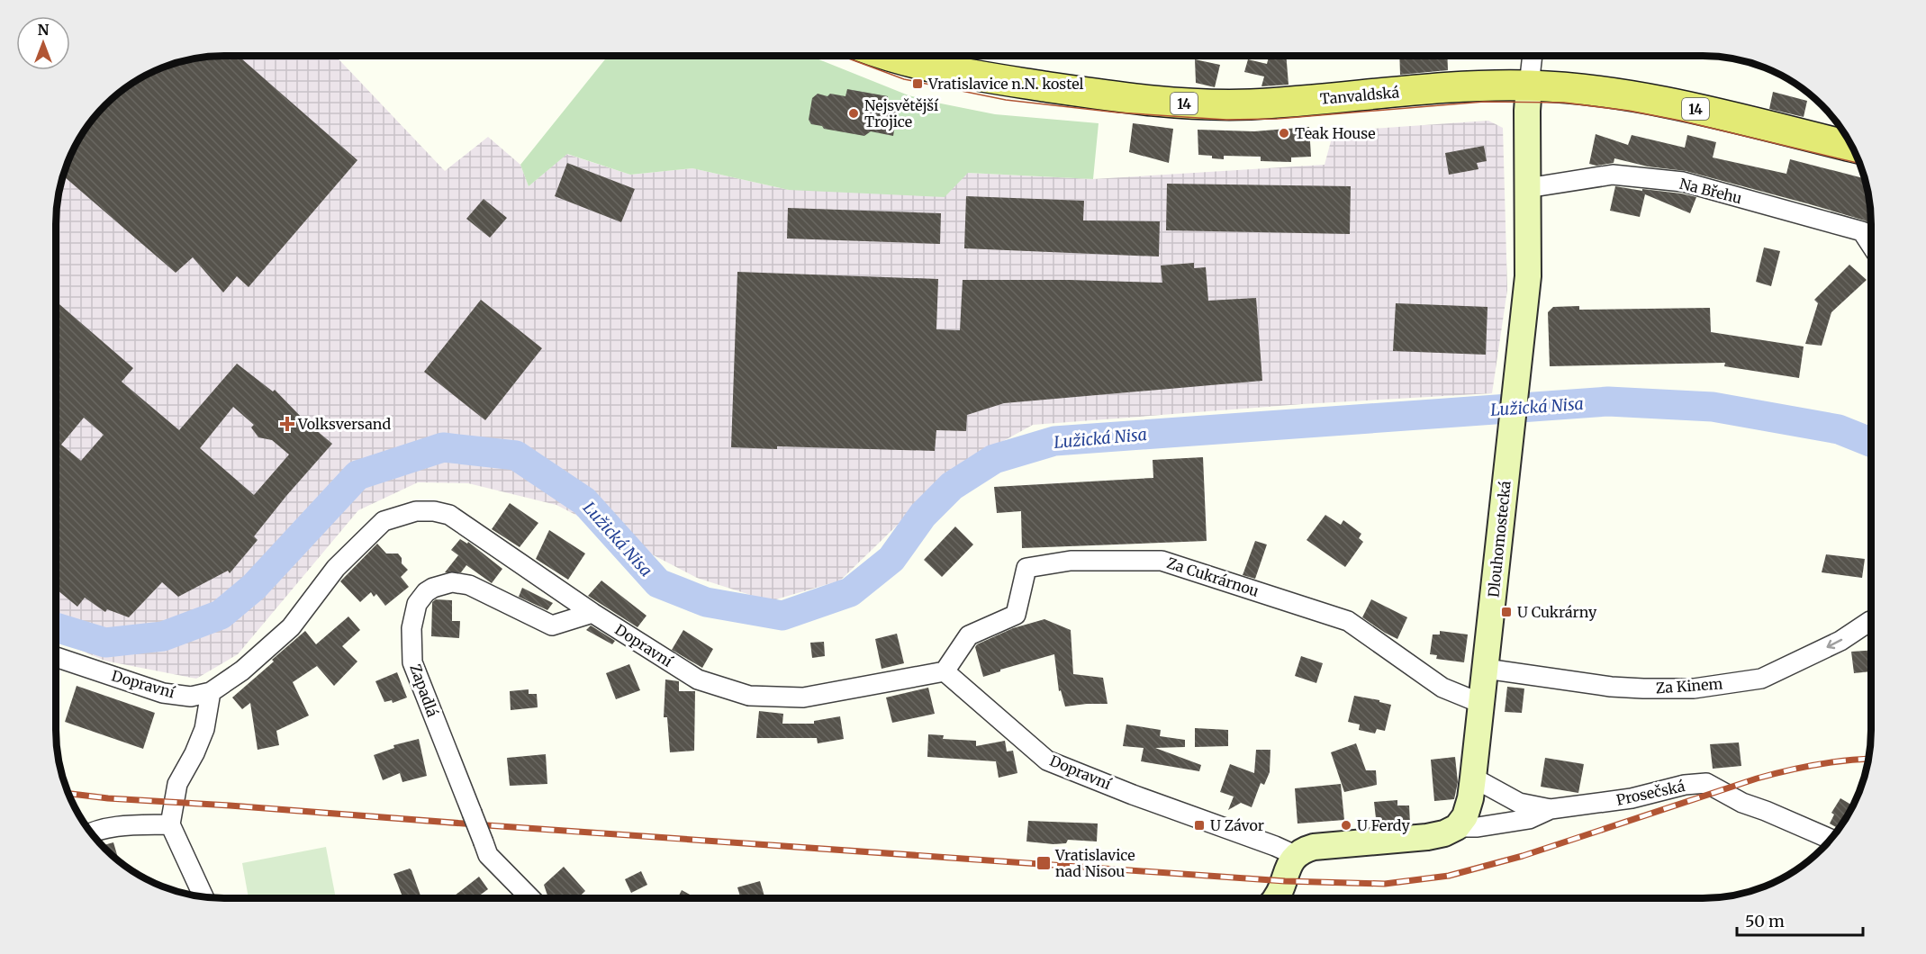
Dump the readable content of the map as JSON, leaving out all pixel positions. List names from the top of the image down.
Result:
{
  "streets": {
    "main road": ["Tanvaldská", "14"],
    "street": [
      "Na Břehu",
      "Dlouhomostecká",
      "Za Cukrárnou",
      "Dopravní",
      "Za Kinem",
      "Zapadlá",
      "Prosečská"
    ]
  },
  "crossings": [
    ["Tanvaldská", "Dlouhomostecká"],
    ["Na Břehu", "Dlouhomostecká"],
    ["Dlouhomostecká", "Za Cukrárnou"],
    ["Dlouhomostecká", "Za Kinem"],
    ["Dlouhomostecká", "Prosečská"],
    ["Za Cukrárnou", "Dopravní"],
    ["Dopravní", "Zapadlá"]
  ],
  "one_way": ["Za Kinem"],
  "water": ["Lužická Nisa"],
  "places": {
    "transit": [
      "Vratislavice n.N. kostel",
      "U Cukrárny",
      "U Závor",
      "Vratislavice nad Nisou"
    ],
    "other": ["Nejsvětější Trojice", "Teak House", "U Ferdy"],
    "health": ["Volksversand"]
  },
  "scale_bar": "50 m",
  "north": "top"
}
